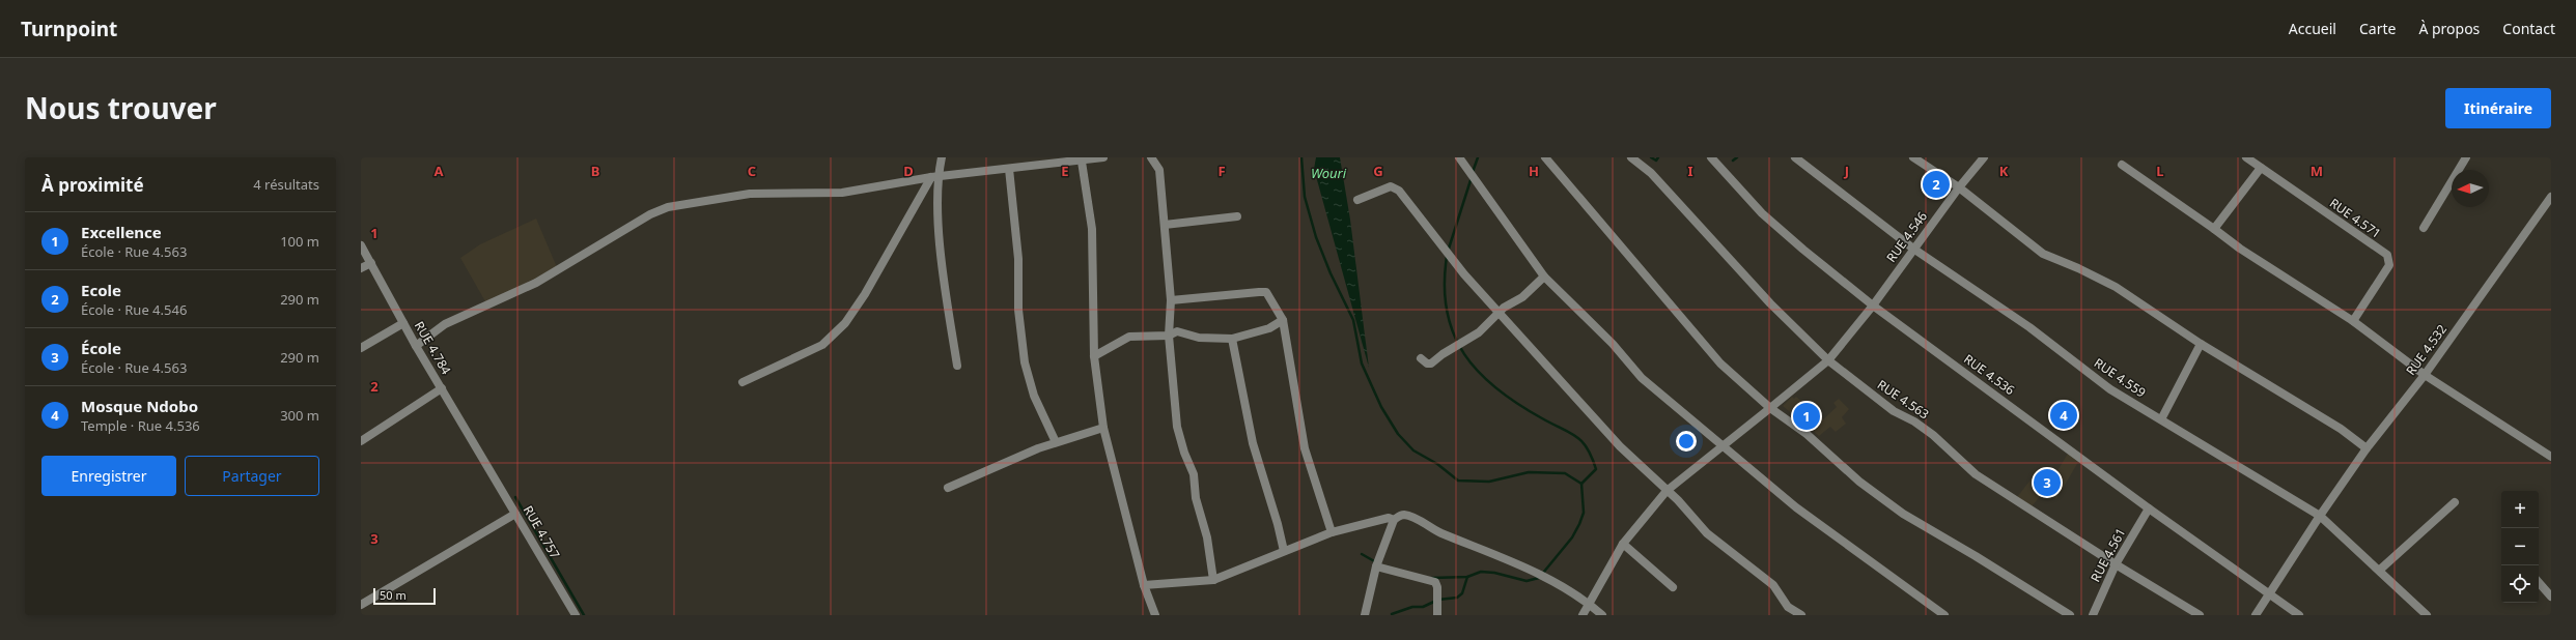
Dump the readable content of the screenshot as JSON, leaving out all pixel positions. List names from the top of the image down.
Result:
{
  "streets": {
    "street": [
      "RUE 4.571",
      "RUE 4.546",
      "RUE 4.784",
      "RUE 4.532",
      "RUE 4.536",
      "RUE 4.559",
      "RUE 4.563",
      "RUE 4.757",
      "RUE 4.561"
    ]
  },
  "crossings": [
    ["RUE 4.546", "RUE 4.536"],
    ["RUE 4.546", "RUE 4.559"],
    ["RUE 4.546", "RUE 4.563"],
    ["RUE 4.784", "RUE 4.757"],
    ["RUE 4.532", "RUE 4.536"],
    ["RUE 4.532", "RUE 4.559"],
    ["RUE 4.536", "RUE 4.561"],
    ["RUE 4.563", "RUE 4.561"]
  ],
  "water": ["Wouri"],
  "scale_bar": "50 m",
  "north": "left",
  "page": {
    "header": "Turnpoint",
    "nav": [
      "Accueil",
      "Carte",
      "À propos",
      "Contact"
    ],
    "title": "Nous trouver",
    "buttons": [
      "Itinéraire",
      ["Enregistrer", "Partager"]
    ],
    "heading": ["À proximité", "4 résultats"],
    "pins": [
      "2",
      "4",
      "1",
      "3"
    ],
    "list": [
      {
        "mark": "1",
        "name": "Excellence",
        "note": "École · Rue 4.563",
        "value": "100 m"
      },
      {
        "mark": "2",
        "name": "Ecole",
        "note": "École · Rue 4.546",
        "value": "290 m"
      },
      {
        "mark": "3",
        "name": "École",
        "note": "École · Rue 4.563",
        "value": "290 m"
      },
      {
        "mark": "4",
        "name": "Mosque Ndobo",
        "note": "Temple · Rue 4.536",
        "value": "300 m"
      }
    ],
    "map_buttons": ["+", "−"],
    "scale": "50 m"
  },
  "grid": {
    "columns": [
      "A",
      "B",
      "C",
      "D",
      "E",
      "F",
      "G",
      "H",
      "I",
      "J",
      "K",
      "L",
      "M"
    ],
    "rows": ["1", "2", "3"]
  }
}
